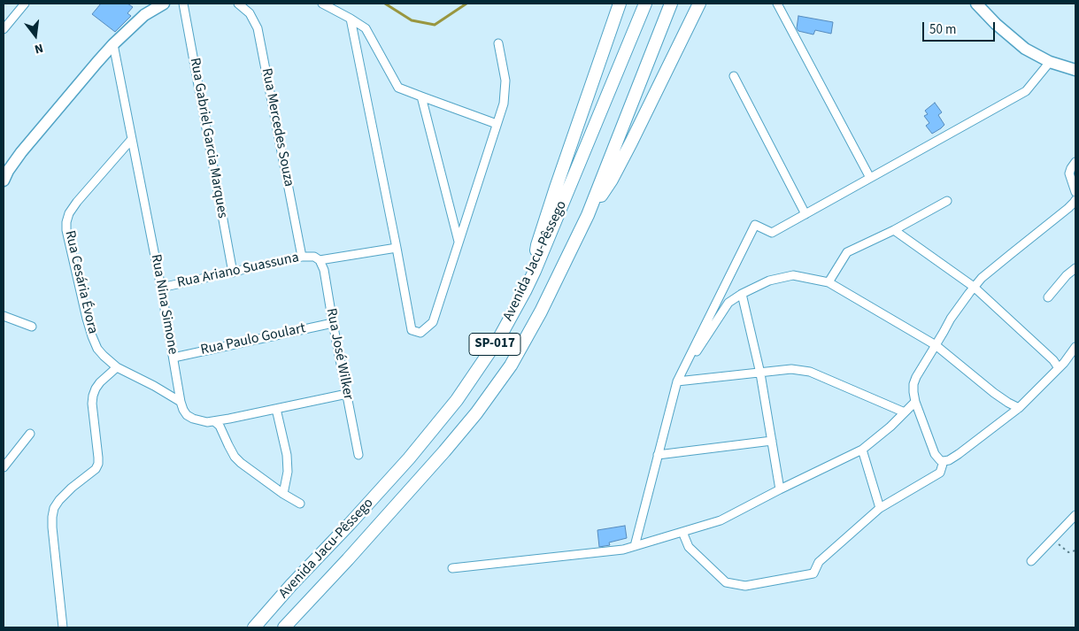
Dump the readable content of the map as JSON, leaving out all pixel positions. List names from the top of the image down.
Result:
{
  "streets": {
    "highway": ["Avenida Jacu-Pêssego", "SP-017"],
    "street": [
      "Rua Mercedes Souza",
      "Rua Gabriel Garcia Marques",
      "Rua Ariano Suassuna",
      "Rua Cesária Évora",
      "Rua Nina Simone",
      "Rua Paulo Goulart",
      "Rua José Wilker"
    ]
  },
  "crossings": [
    ["Rua Mercedes Souza", "Rua Ariano Suassuna"],
    ["Rua Gabriel Garcia Marques", "Rua Ariano Suassuna"],
    ["Rua Ariano Suassuna", "Rua Nina Simone"],
    ["Rua Ariano Suassuna", "Rua José Wilker"],
    ["Rua Cesária Évora", "Rua Nina Simone"],
    ["Rua Nina Simone", "Rua Paulo Goulart"],
    ["Rua Paulo Goulart", "Rua José Wilker"]
  ],
  "scale_bar": "50 m",
  "north": "bottom"
}
